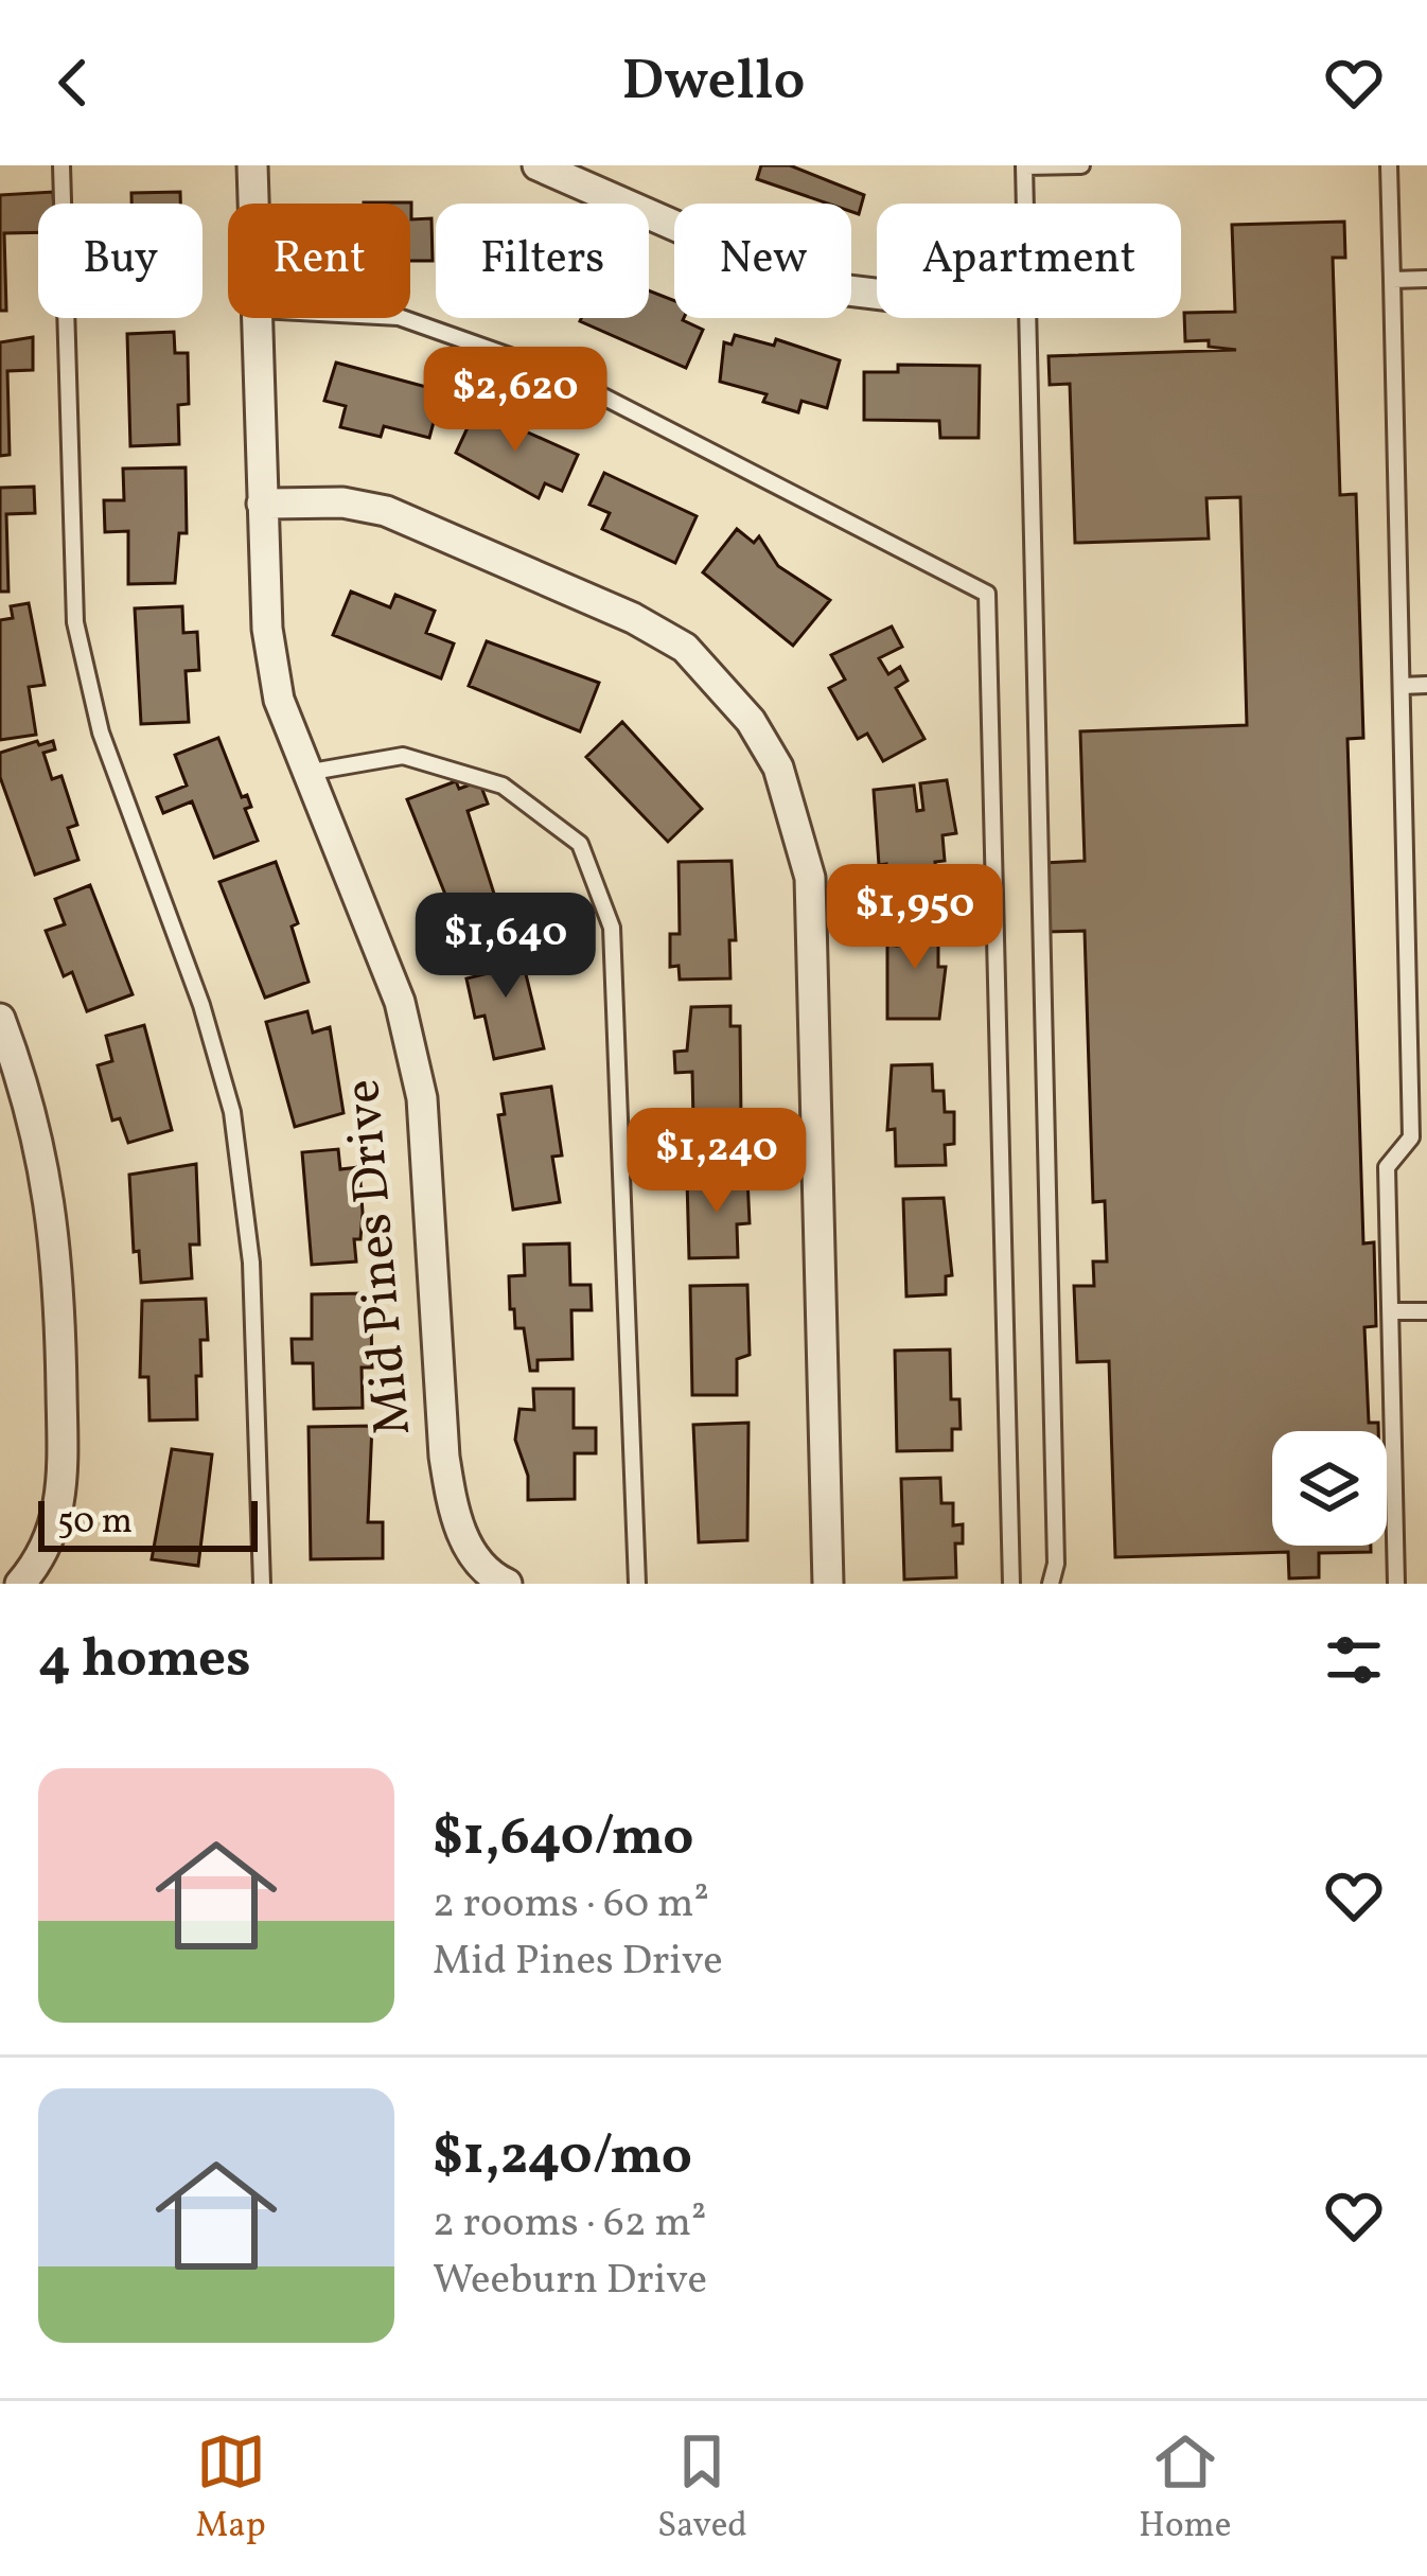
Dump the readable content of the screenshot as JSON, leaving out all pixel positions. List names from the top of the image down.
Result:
{
  "streets": {
    "street": ["Mid Pines Drive"]
  },
  "scale_bar": "50 m",
  "page": {
    "header": "Dwello",
    "chip": [
      "Buy",
      "Rent",
      "Filters",
      "New",
      "Apartment"
    ],
    "price": [
      "$2,620",
      "$1,950",
      "$1,640",
      "$1,240"
    ],
    "scale": "50 m",
    "heading": "4 homes",
    "list": [
      {
        "name": "$1,640/mo",
        "note": "2 rooms · 60 m² · Mid Pines Drive"
      },
      {
        "name": "$1,240/mo",
        "note": "2 rooms · 62 m² · Weeburn Drive"
      }
    ],
    "tabs": ["Map", "Saved", "Home"]
  }
}
